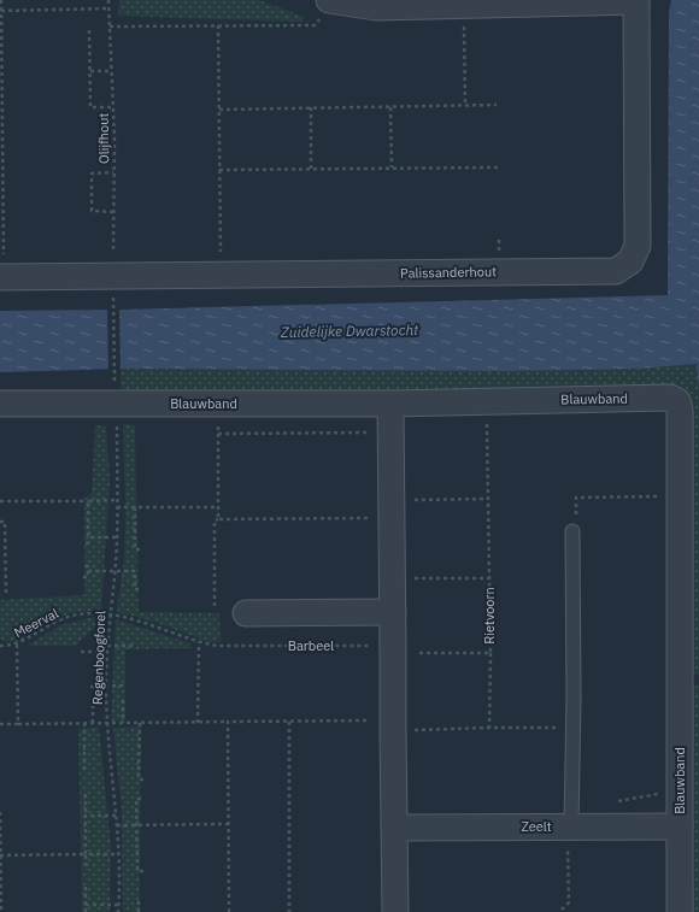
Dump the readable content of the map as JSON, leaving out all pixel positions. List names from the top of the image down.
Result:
{
  "streets": {
    "street": ["Palissanderhout", "Blauwband", "Zeelt"],
    "path": [
      "Olijfhout",
      "Rietvoorn",
      "Meerval",
      "Barbeel",
      "Regenboogforel"
    ]
  },
  "crossings": [
    ["Olijfhout", "Palissanderhout"],
    ["Blauwband", "Regenboogforel"],
    ["Blauwband", "Zeelt"],
    ["Rietvoorn", "Barbeel"],
    ["Meerval", "Barbeel"],
    ["Meerval", "Regenboogforel"]
  ],
  "water": ["Zuidelijke Dwarstocht"]
}
